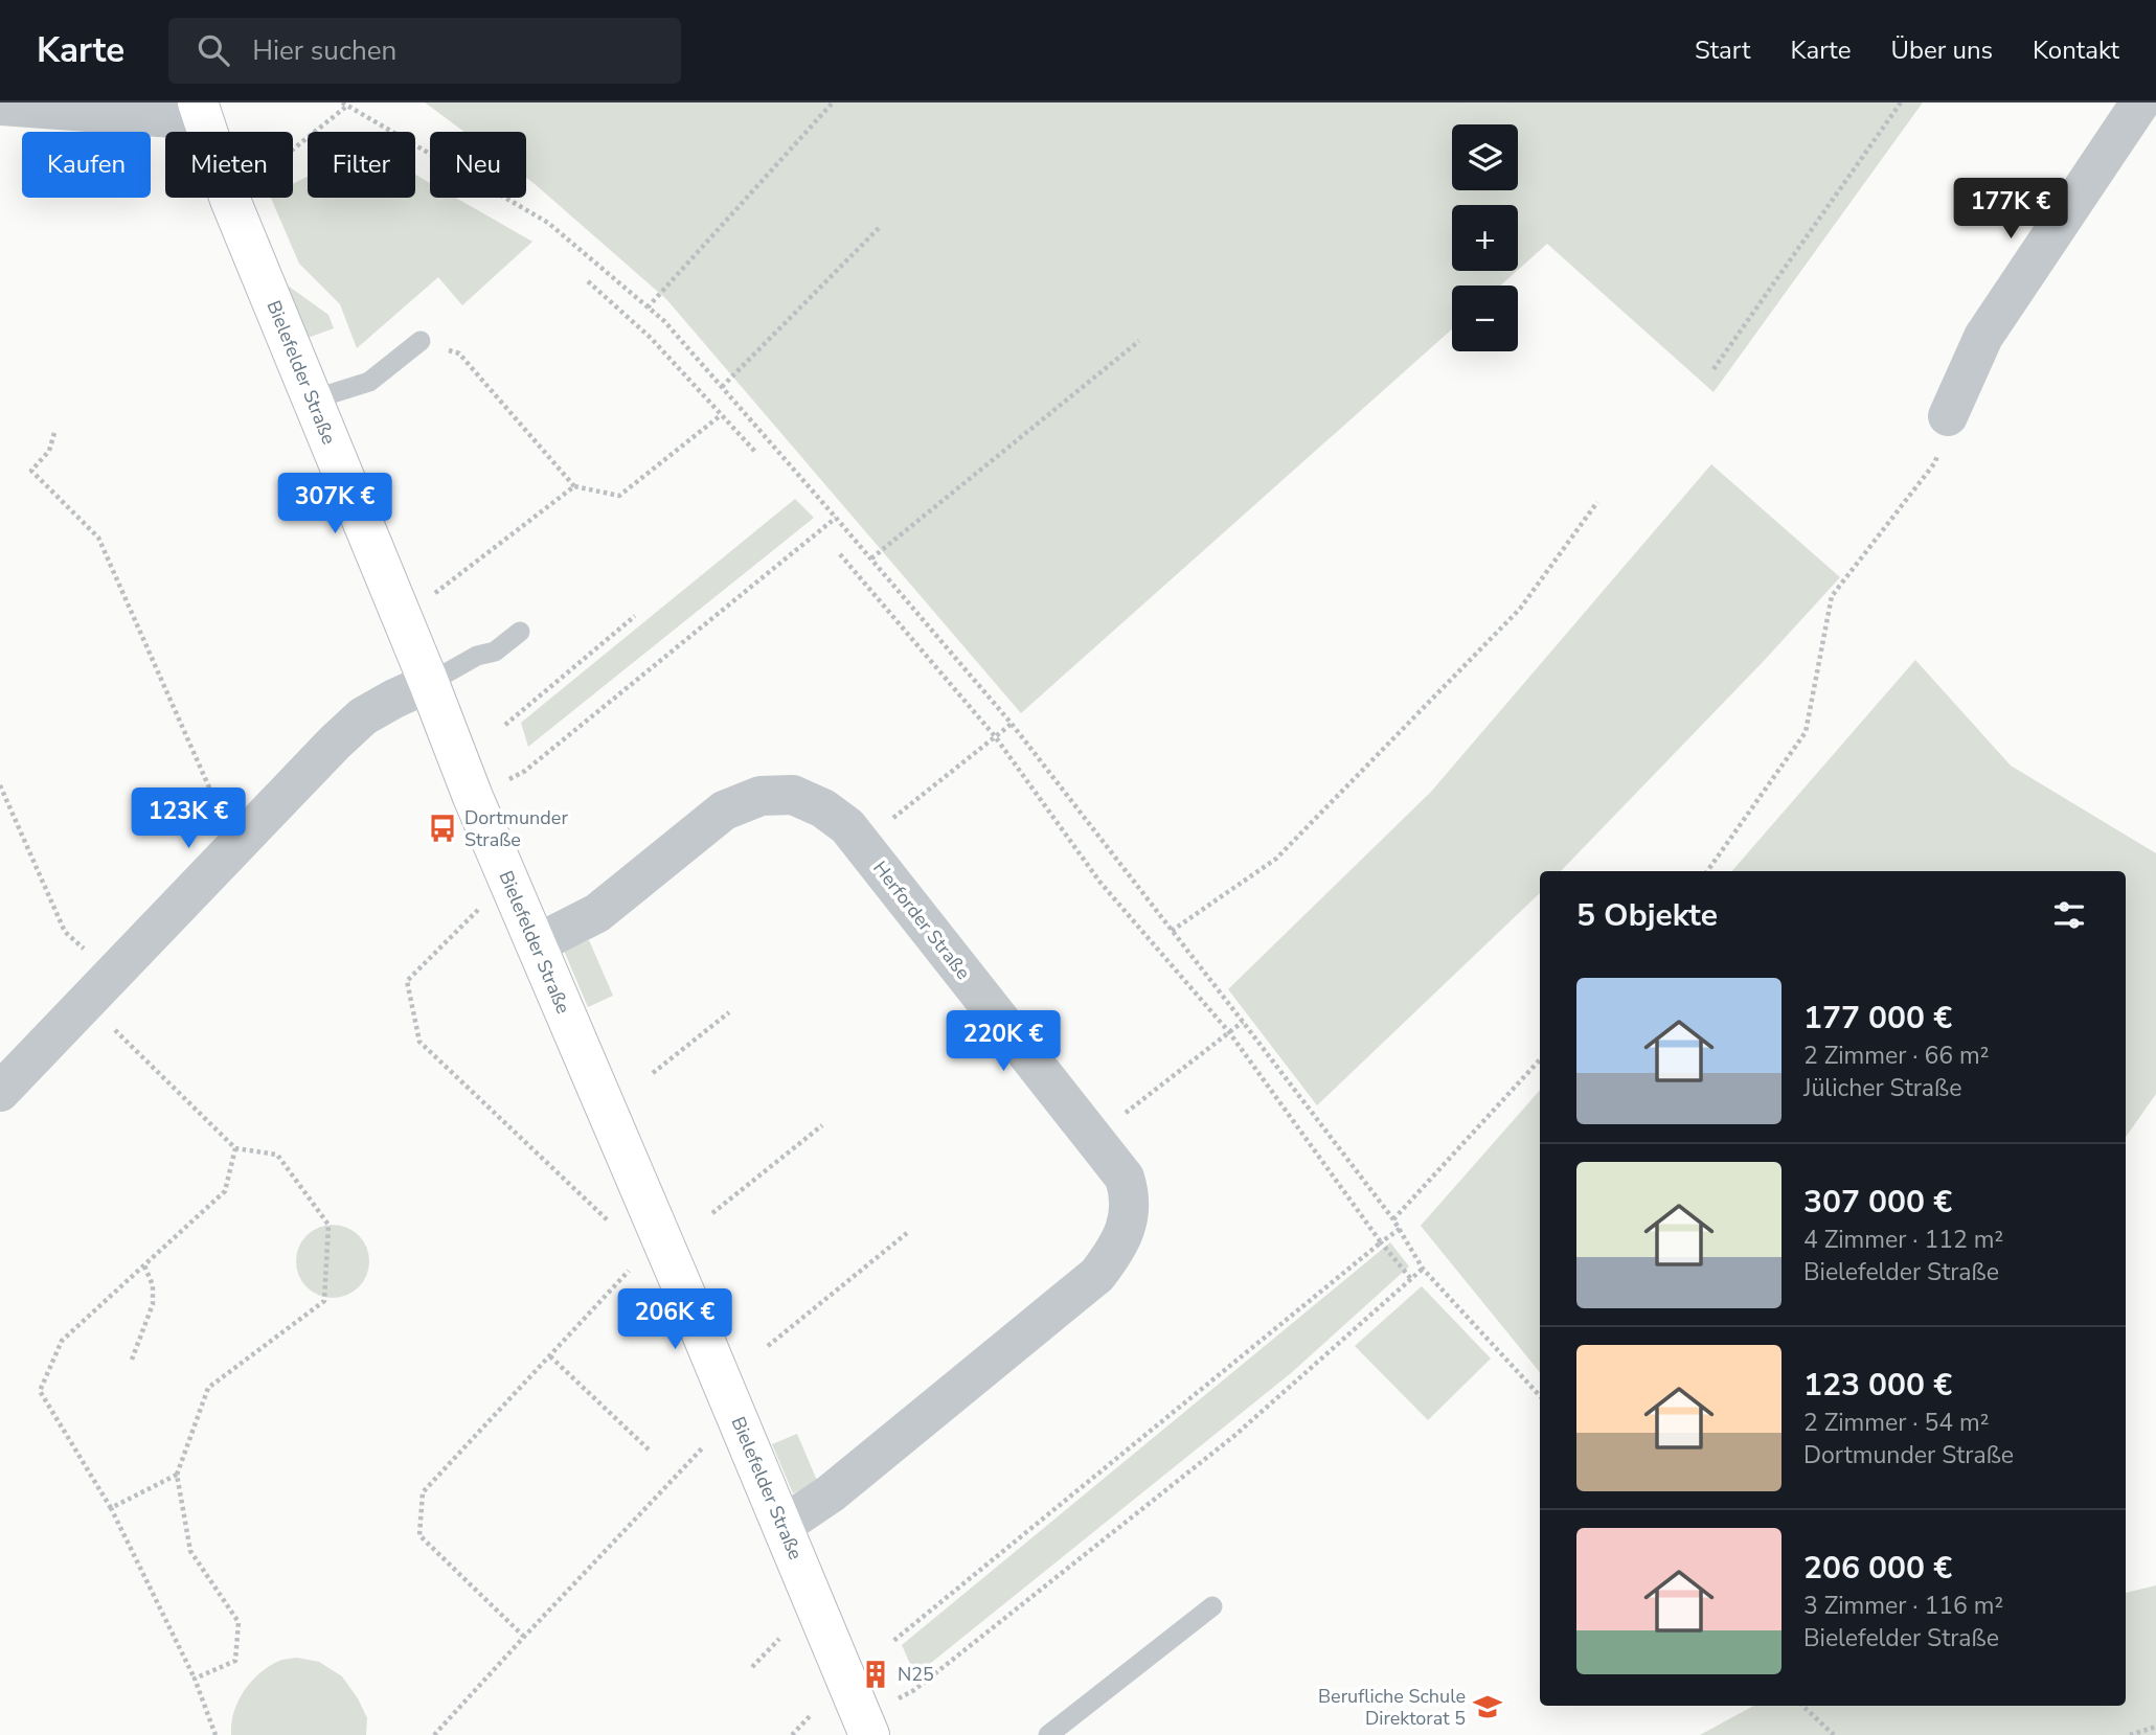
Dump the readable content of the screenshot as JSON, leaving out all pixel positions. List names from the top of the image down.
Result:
{
  "streets": {
    "street": ["Bielefelder Straße", "Herforder Straße"]
  },
  "crossings": [
    ["Bielefelder Straße", "Herforder Straße"]
  ],
  "places": {
    "bus stop": ["Dortmunder Straße"],
    "building": ["N25"],
    "school or university": ["Berufliche Schule Direktorat 5"]
  },
  "page": {
    "header": "Karte",
    "search": "Hier suchen",
    "nav": [
      "Start",
      "Karte",
      "Über uns",
      "Kontakt"
    ],
    "map_buttons": ["+", "−"],
    "chip": [
      "Kaufen",
      "Mieten",
      "Filter",
      "Neu"
    ],
    "price": [
      "177K €",
      "307K €",
      "123K €",
      "220K €",
      "206K €"
    ],
    "heading": "5 Objekte",
    "list": [
      {
        "name": "177 000 €",
        "note": "2 Zimmer · 66 m² · Jülicher Straße"
      },
      {
        "name": "307 000 €",
        "note": "4 Zimmer · 112 m² · Bielefelder Straße"
      },
      {
        "name": "123 000 €",
        "note": "2 Zimmer · 54 m² · Dortmunder Straße"
      },
      {
        "name": "206 000 €",
        "note": "3 Zimmer · 116 m² · Bielefelder Straße"
      }
    ]
  }
}
